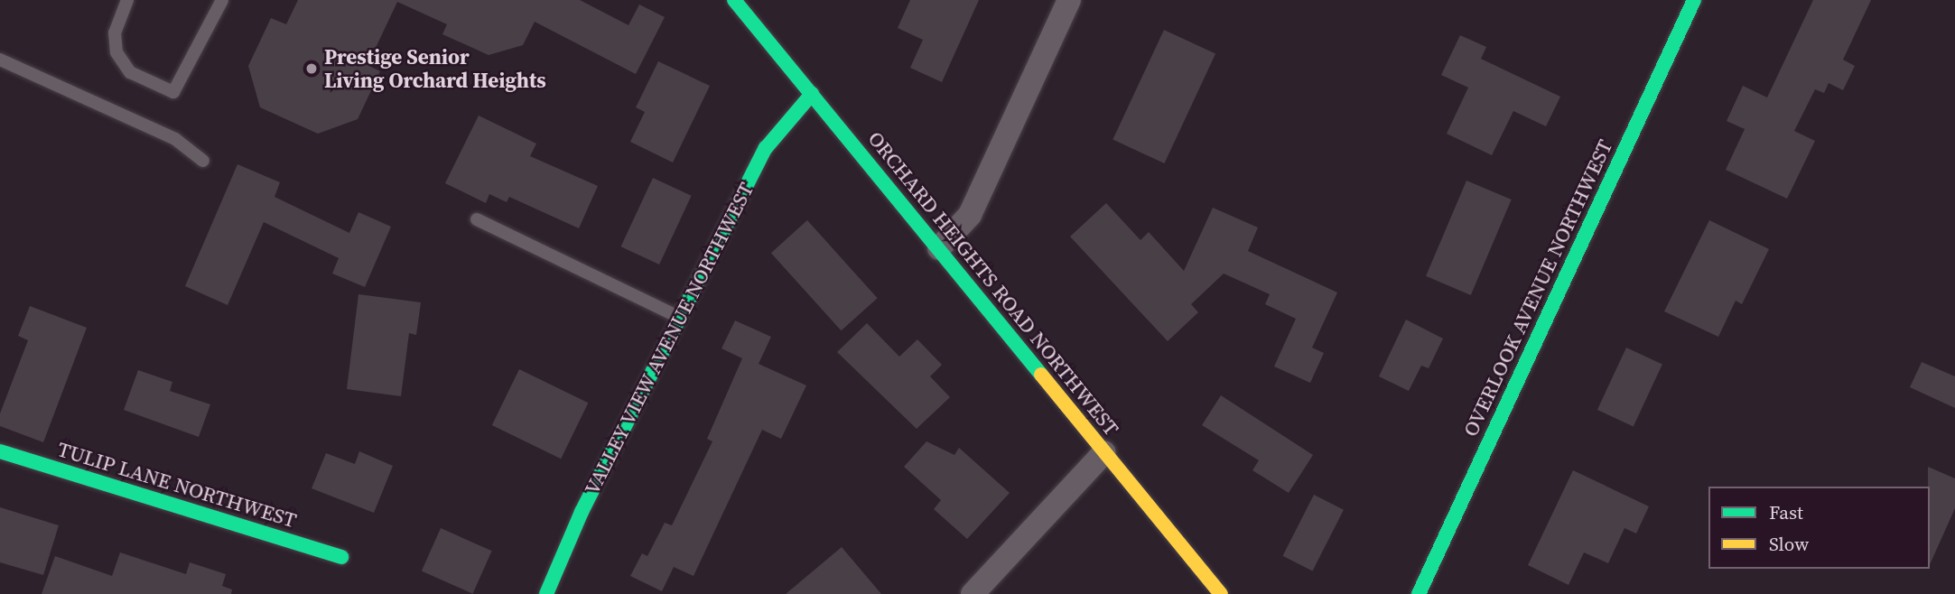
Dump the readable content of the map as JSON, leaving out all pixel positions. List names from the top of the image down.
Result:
{
  "streets": {
    "street": [
      "ORCHARD HEIGHTS ROAD NORTHWEST",
      "OVERLOOK AVENUE NORTHWEST",
      "VALLEY VIEW AVENUE NORTHWEST",
      "TULIP LANE NORTHWEST"
    ]
  },
  "crossings": [
    ["ORCHARD HEIGHTS ROAD NORTHWEST", "VALLEY VIEW AVENUE NORTHWEST"]
  ],
  "places": ["Prestige Senior Living Orchard Heights"],
  "legend": ["Fast", "Slow"]
}
